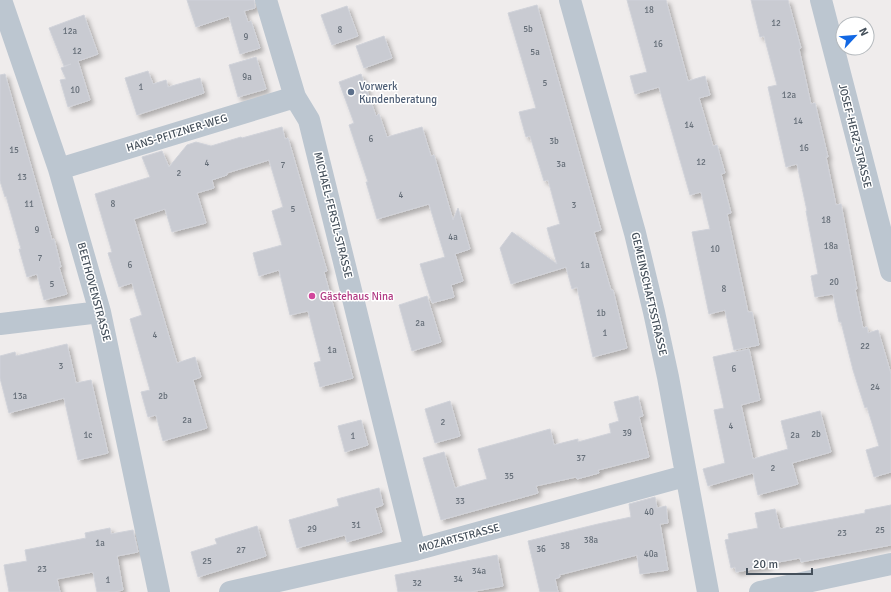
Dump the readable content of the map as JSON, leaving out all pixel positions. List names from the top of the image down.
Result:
{
  "streets": {
    "street": [
      "HANS-PFITZNER-WEG",
      "JOSEF-HERZ-STRASSE",
      "MICHAEL-FERSTL-STRASSE",
      "BEETHOVENSTRASSE",
      "GEMEINSCHAFTSSTRASSE",
      "MOZARTSTRASSE"
    ]
  },
  "crossings": [
    ["HANS-PFITZNER-WEG", "MICHAEL-FERSTL-STRASSE"],
    ["HANS-PFITZNER-WEG", "BEETHOVENSTRASSE"],
    ["MICHAEL-FERSTL-STRASSE", "MOZARTSTRASSE"],
    ["GEMEINSCHAFTSSTRASSE", "MOZARTSTRASSE"]
  ],
  "places": ["Vorwerk Kundenberatung", "Gästehaus Nina"],
  "house_numbers": [
    "18",
    "12",
    "5b",
    "8",
    "12a",
    "9",
    "16",
    "12",
    "5a",
    "9a",
    "5",
    "1",
    "10",
    "12a",
    "14",
    "14",
    "6",
    "3b",
    "16",
    "15",
    "12",
    "4",
    "3a",
    "7",
    "2",
    "13",
    "4",
    "11",
    "8",
    "3",
    "5",
    "18",
    "9",
    "4a",
    "18a",
    "10",
    "7",
    "6",
    "1a",
    "20",
    "5",
    "8",
    "1b",
    "2a",
    "1",
    "4",
    "22",
    "1a",
    "3",
    "6",
    "24",
    "13a",
    "2b",
    "2a",
    "2",
    "4",
    "39",
    "2b",
    "1c",
    "2a",
    "1",
    "37",
    "2",
    "35",
    "33",
    "40",
    "31",
    "29",
    "25",
    "23",
    "38a",
    "1a",
    "38",
    "36",
    "27",
    "40a",
    "25",
    "23",
    "34a",
    "34",
    "1",
    "32"
  ],
  "scale_bar": "20 m",
  "north": "top right"
}
